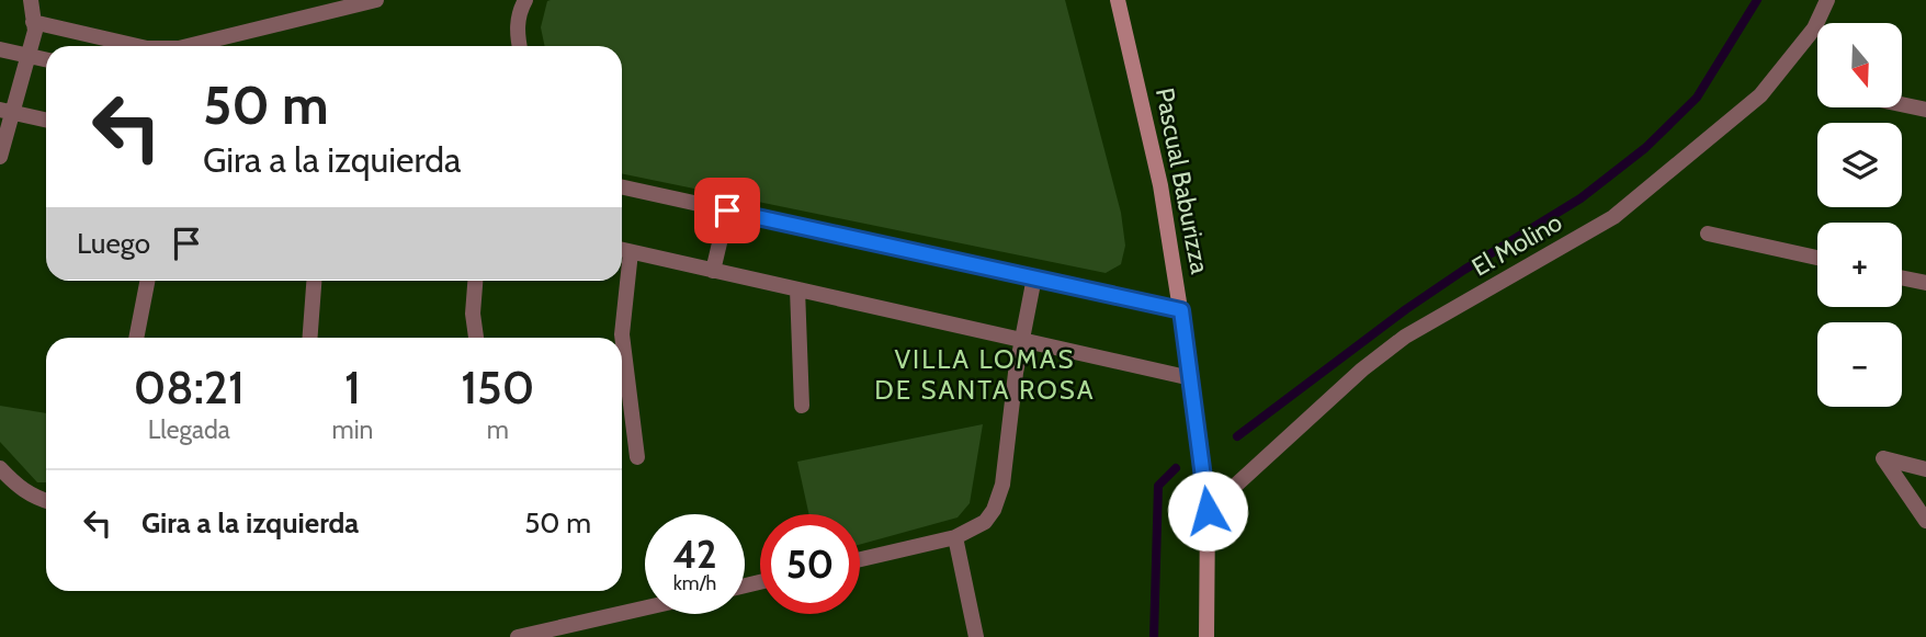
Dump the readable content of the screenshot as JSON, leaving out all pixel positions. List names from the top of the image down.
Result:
{
  "streets": {
    "main road": ["Pascual Baburizza"],
    "street": ["El Molino"]
  },
  "crossings": [
    ["Pascual Baburizza", "El Molino"]
  ],
  "districts": ["VILLA LOMAS DE SANTA ROSA"],
  "north": "bottom",
  "page": {
    "map_buttons": ["+", "−"],
    "turn": ["50 m", "Gira a la izquierda"],
    "then": "Luego",
    "eta": [
      "08:21",
      "Llegada",
      "1",
      "min",
      "150",
      "m"
    ],
    "list": [
      {
        "name": "Gira a la izquierda",
        "value": "50 m"
      }
    ],
    "speed": "42 km/h",
    "limit": "50"
  }
}
